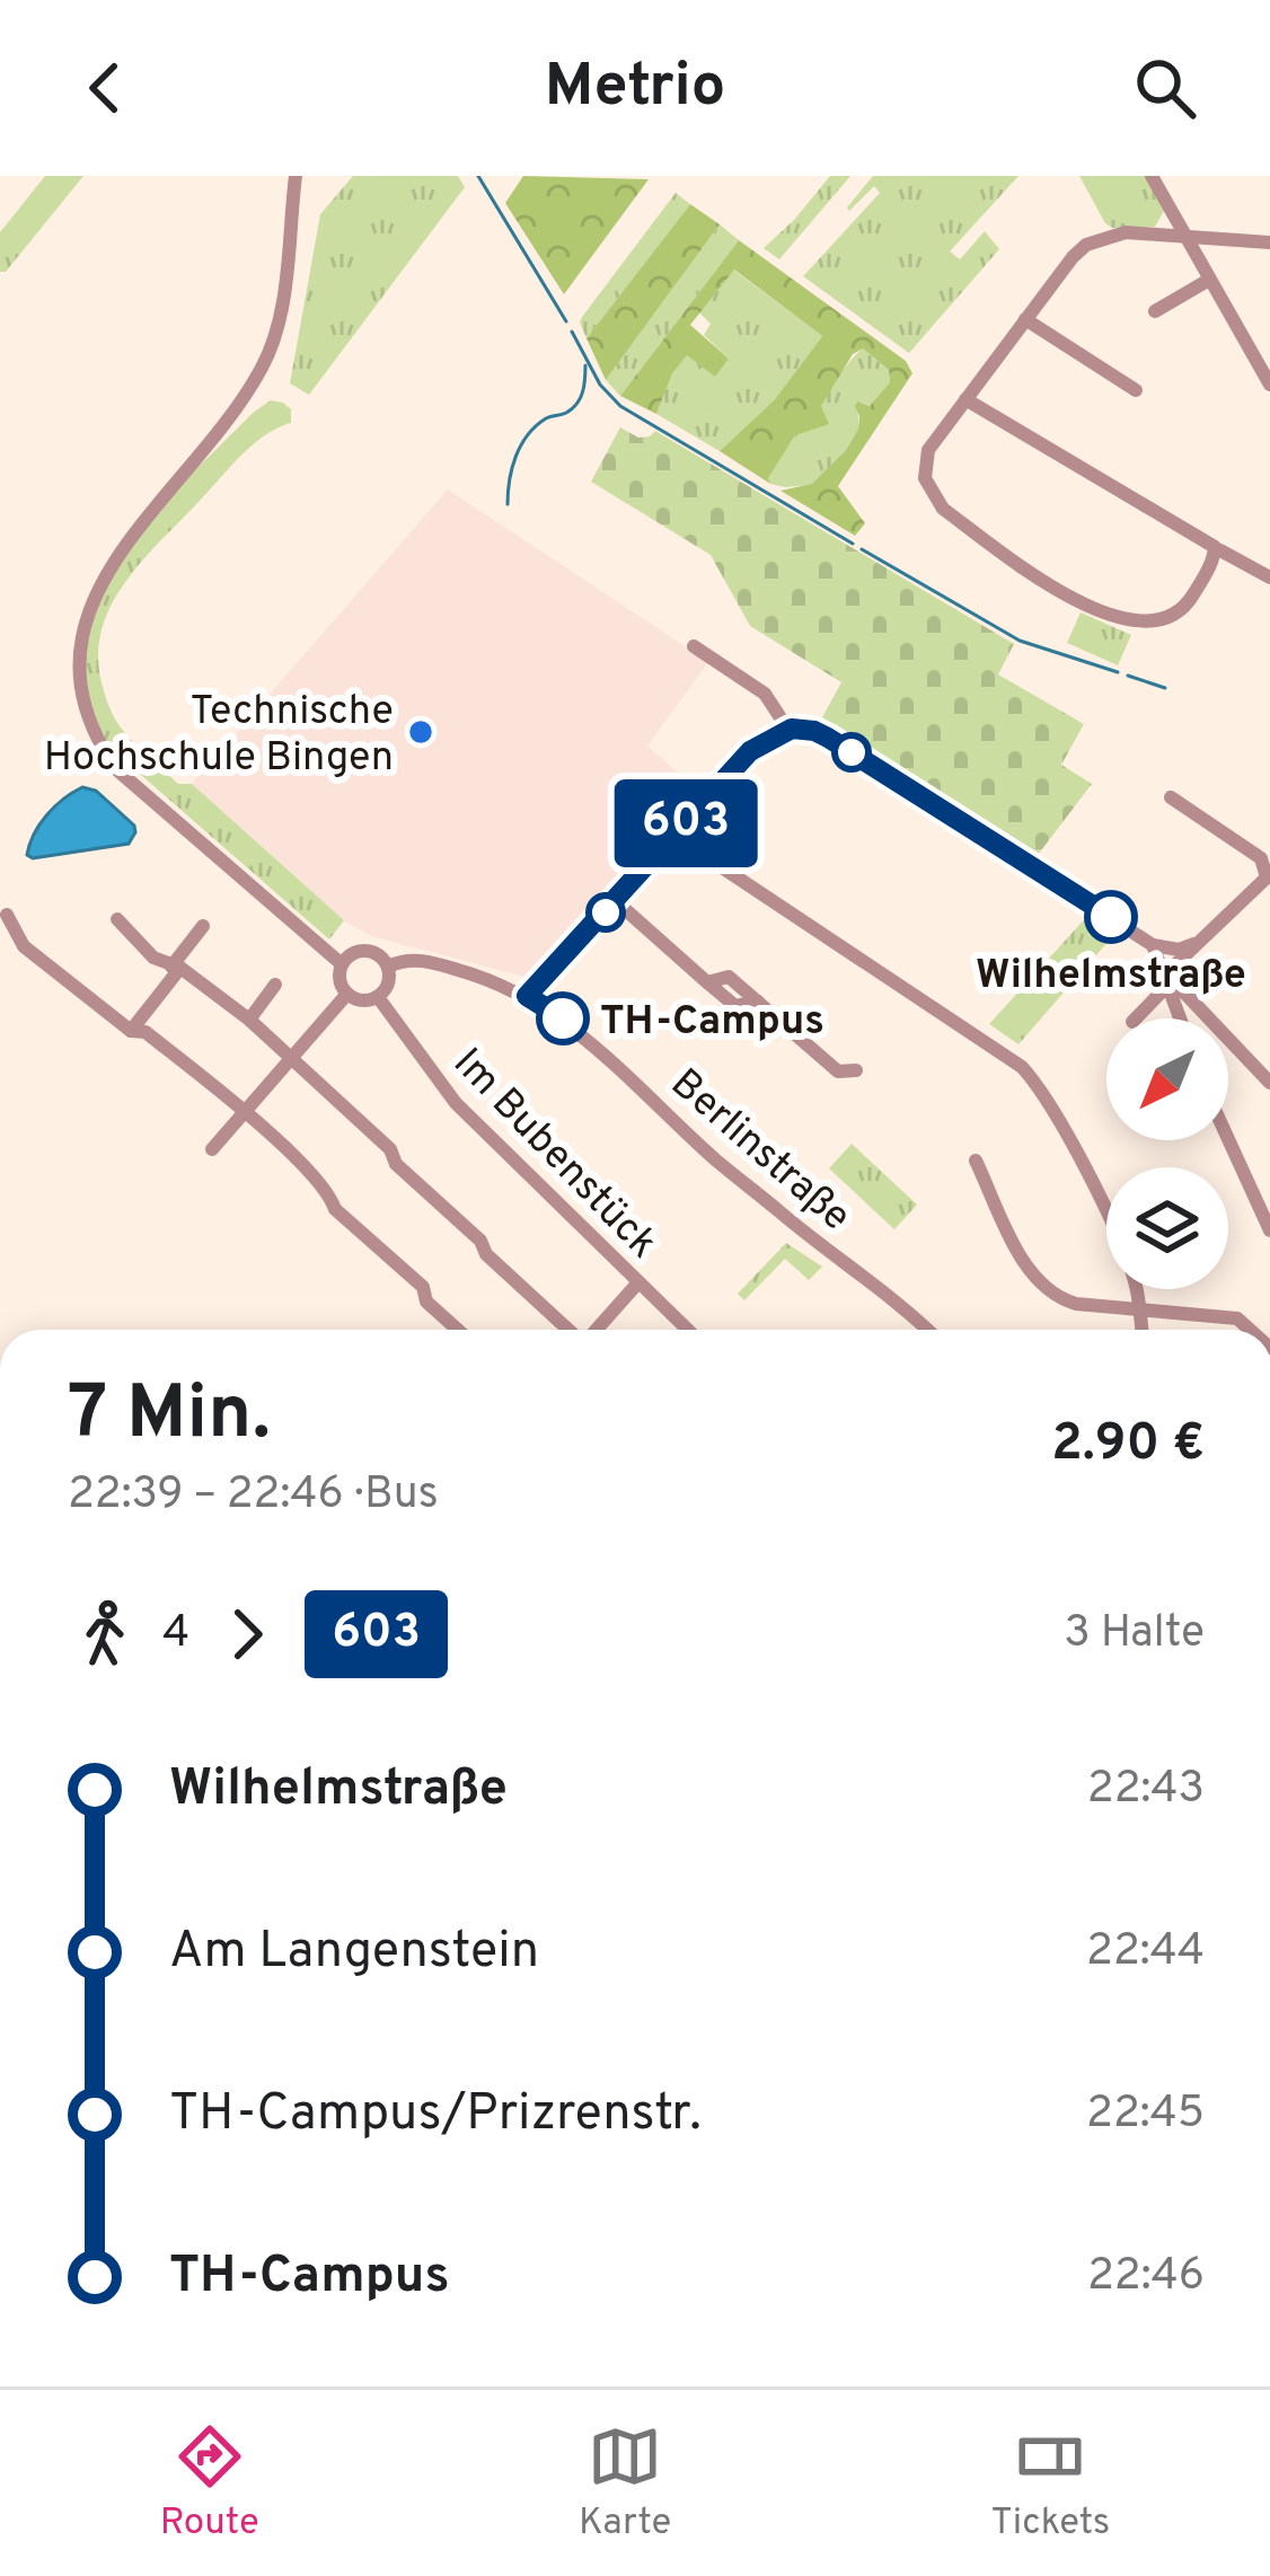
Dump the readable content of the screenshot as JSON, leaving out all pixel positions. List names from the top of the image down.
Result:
{
  "streets": {
    "street": ["Berlinstraße", "Im Bubenstück"]
  },
  "crossings": [
    ["Berlinstraße", "Im Bubenstück"]
  ],
  "places": ["Technische Hochschule Bingen", "Wilhelmstraße", "TH-Campus"],
  "lines": ["bus line 603"],
  "north": "bottom left",
  "page": {
    "header": "Metrio",
    "on_map": "603",
    "heading": ["7 Min.", "22:39 – 22:46 · Bus", "2.90 €"],
    "legs": ["4", "603", "3 Halte"],
    "list": [
      {
        "name": "Wilhelmstraße",
        "value": "22:43"
      },
      {
        "name": "Am Langenstein",
        "value": "22:44"
      },
      {
        "name": "TH-Campus/Prizrenstr.",
        "value": "22:45"
      },
      {
        "name": "TH-Campus",
        "value": "22:46"
      }
    ],
    "tabs": ["Route", "Karte", "Tickets"]
  }
}
